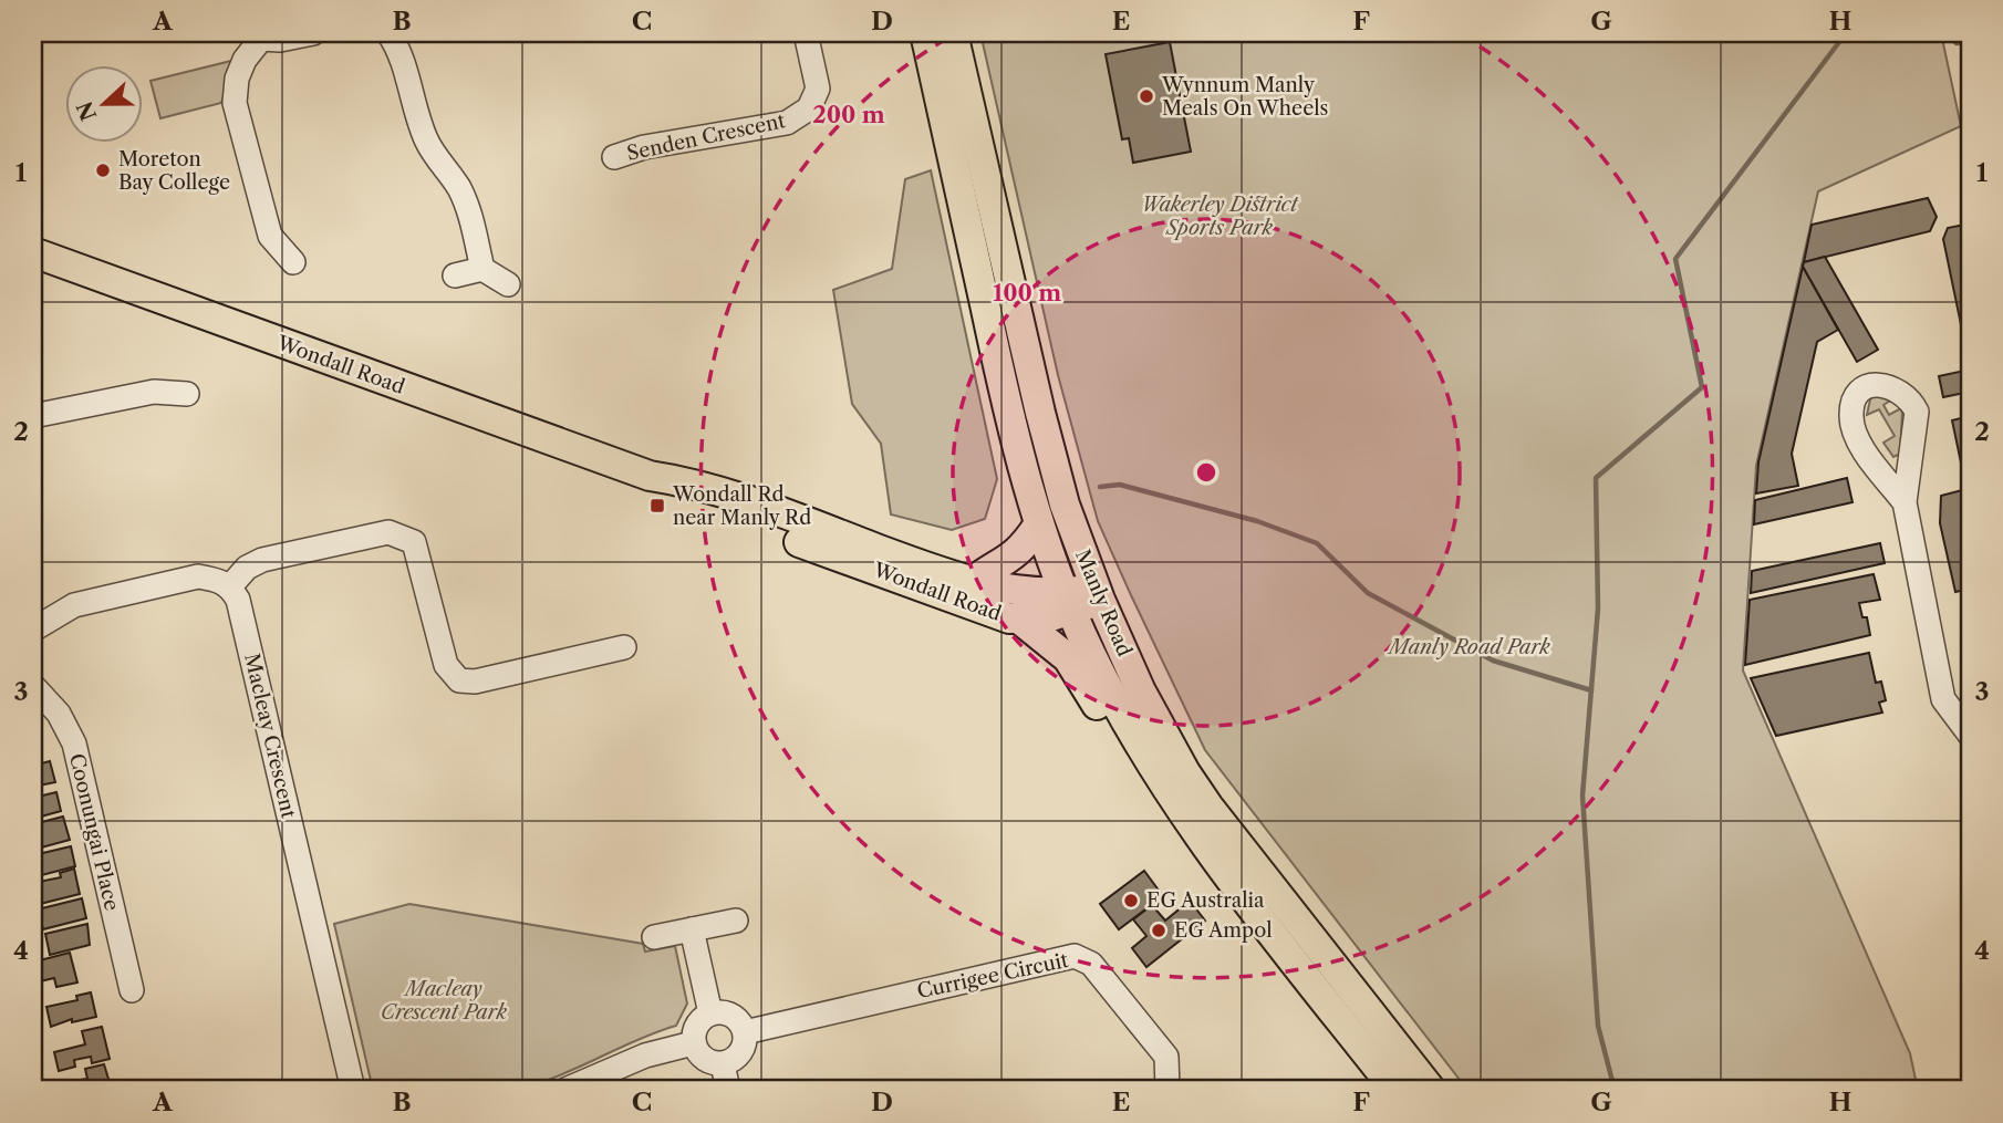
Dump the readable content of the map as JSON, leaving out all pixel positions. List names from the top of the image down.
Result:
{
  "streets": {
    "main road": ["Wondall Road", "Manly Road"],
    "street": [
      "Senden Crescent",
      "Macleay Crescent",
      "Coonungai Place",
      "Currigee Circuit"
    ]
  },
  "crossings": [
    ["Wondall Road", "Manly Road"]
  ],
  "parks": ["Wakerley District Sports Park", "Manly Road Park", "Macleay Crescent Park"],
  "places": {
    "other": [
      "Wynnum Manly Meals On Wheels",
      "Moreton Bay College",
      "EG Australia",
      "EG Ampol"
    ],
    "transit": ["Wondall Rd near Manly Rd"]
  },
  "north": "left",
  "grid": {
    "columns": [
      "A",
      "B",
      "C",
      "D",
      "E",
      "F",
      "G",
      "H"
    ],
    "rows": [
      "1",
      "2",
      "3",
      "4"
    ]
  },
  "rings": ["200 m", "100 m"]
}
